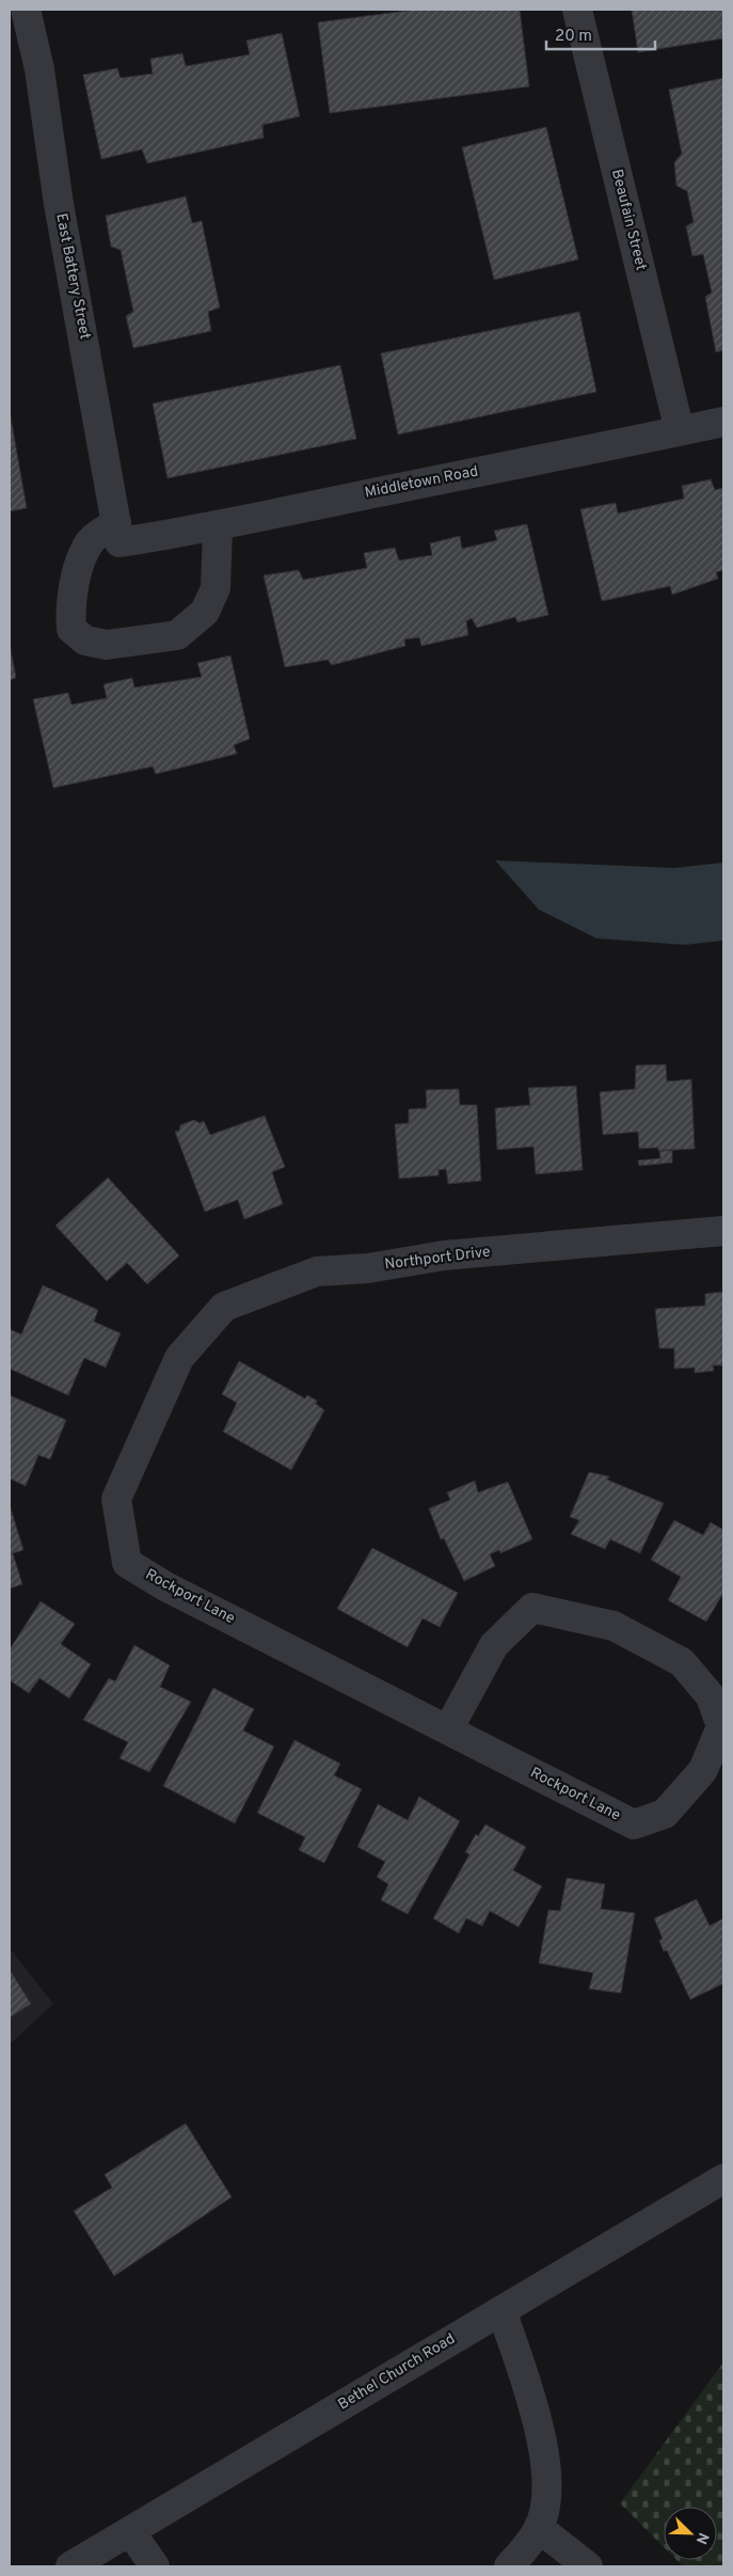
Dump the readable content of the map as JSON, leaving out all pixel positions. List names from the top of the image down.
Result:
{
  "streets": {
    "street": [
      "Beaufain Street",
      "East Battery Street",
      "Middletown Road",
      "Northport Drive",
      "Rockport Lane",
      "Bethel Church Road"
    ]
  },
  "crossings": [
    ["Beaufain Street", "Middletown Road"],
    ["East Battery Street", "Middletown Road"],
    ["Northport Drive", "Rockport Lane"]
  ],
  "scale_bar": "20 m",
  "north": "bottom right"
}
